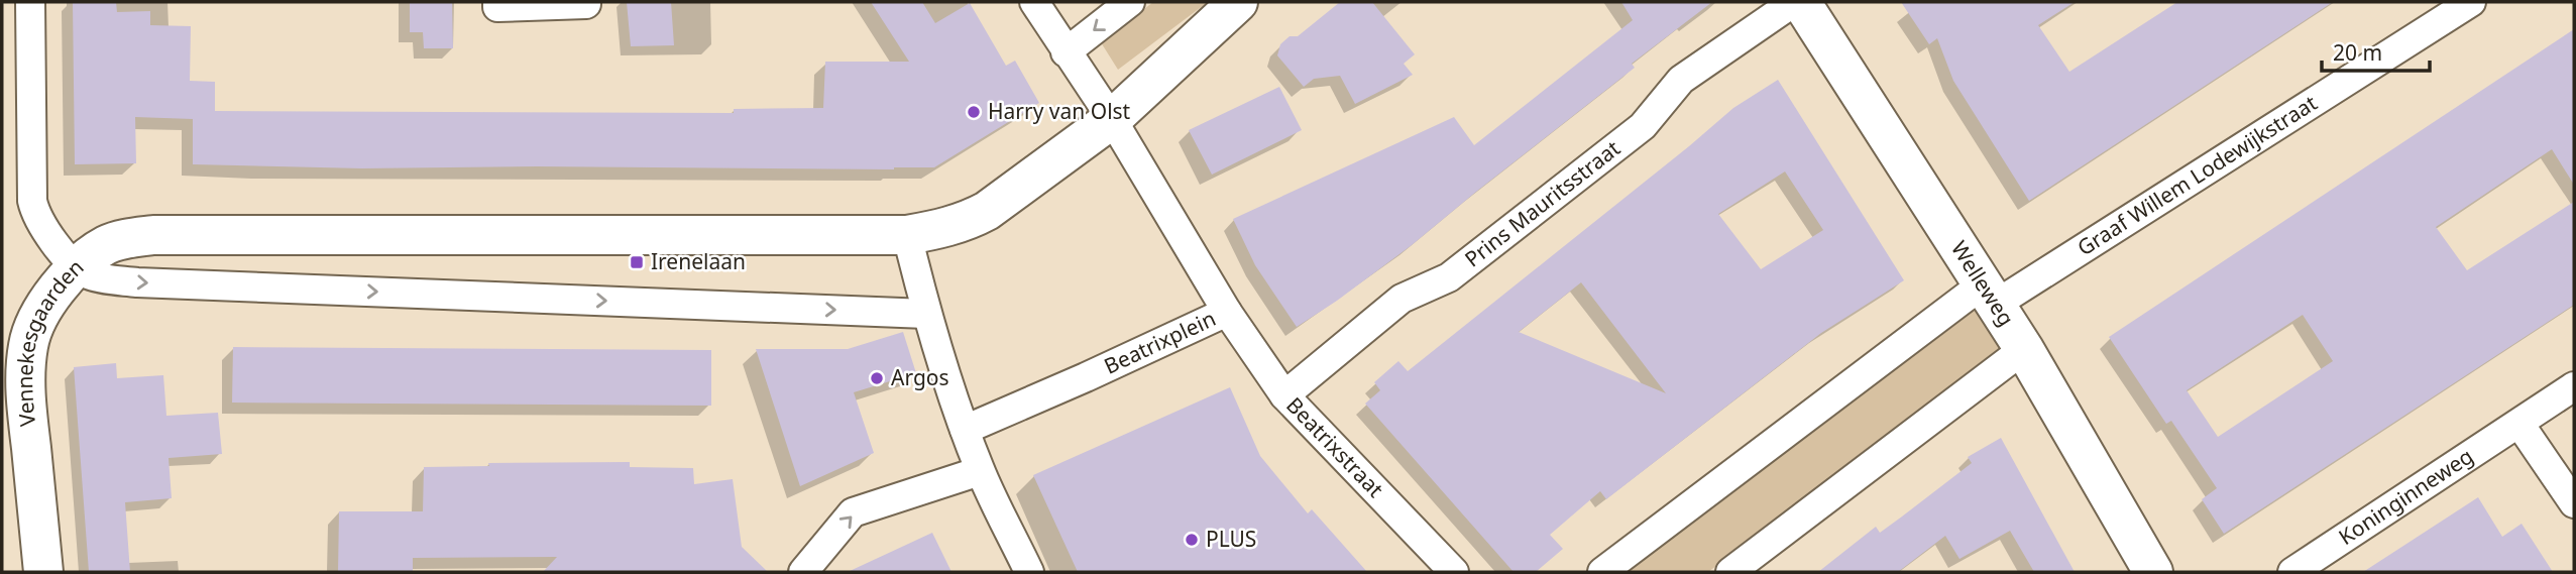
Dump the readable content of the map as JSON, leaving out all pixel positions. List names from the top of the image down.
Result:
{
  "streets": {
    "main road": ["Welleweg", "Vennekesgaarden"],
    "street": [
      "Graaf Willem Lodewijkstraat",
      "Prins Mauritsstraat",
      "Beatrixplein",
      "Beatrixstraat",
      "Koninginneweg"
    ]
  },
  "crossings": [
    ["Graaf Willem Lodewijkstraat", "Welleweg"],
    ["Prins Mauritsstraat", "Beatrixstraat"],
    ["Beatrixplein", "Beatrixstraat"]
  ],
  "places": {
    "other": ["Harry van Olst", "Argos", "PLUS"],
    "transit": ["Irenelaan"]
  },
  "scale_bar": "20 m"
}
